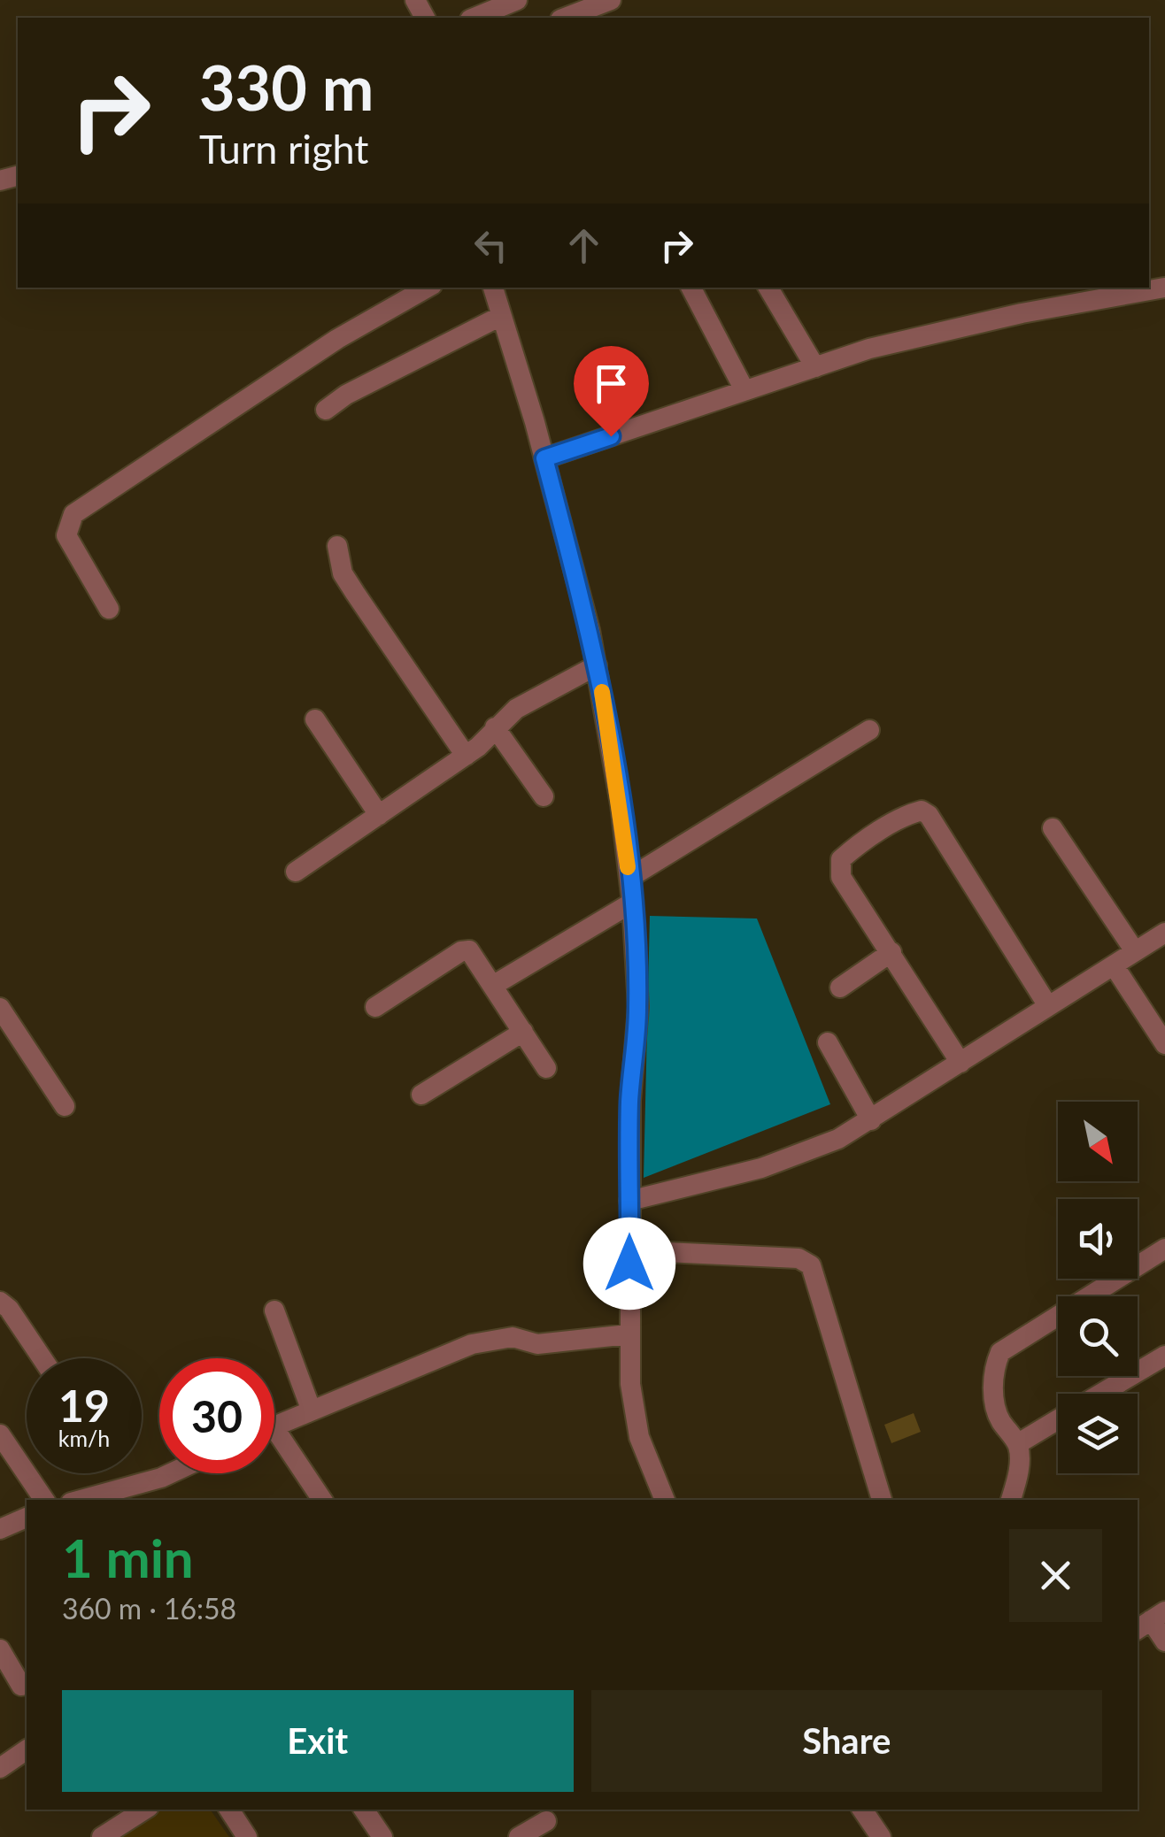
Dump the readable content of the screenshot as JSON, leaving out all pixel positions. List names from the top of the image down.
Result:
{
  "north": "bottom right",
  "page": {
    "turn": ["330 m", "Turn right"],
    "speed": "19 km/h",
    "limit": "30",
    "heading": ["1 min", "360 m · 16:58"],
    "buttons": ["Exit", "Share"]
  }
}
